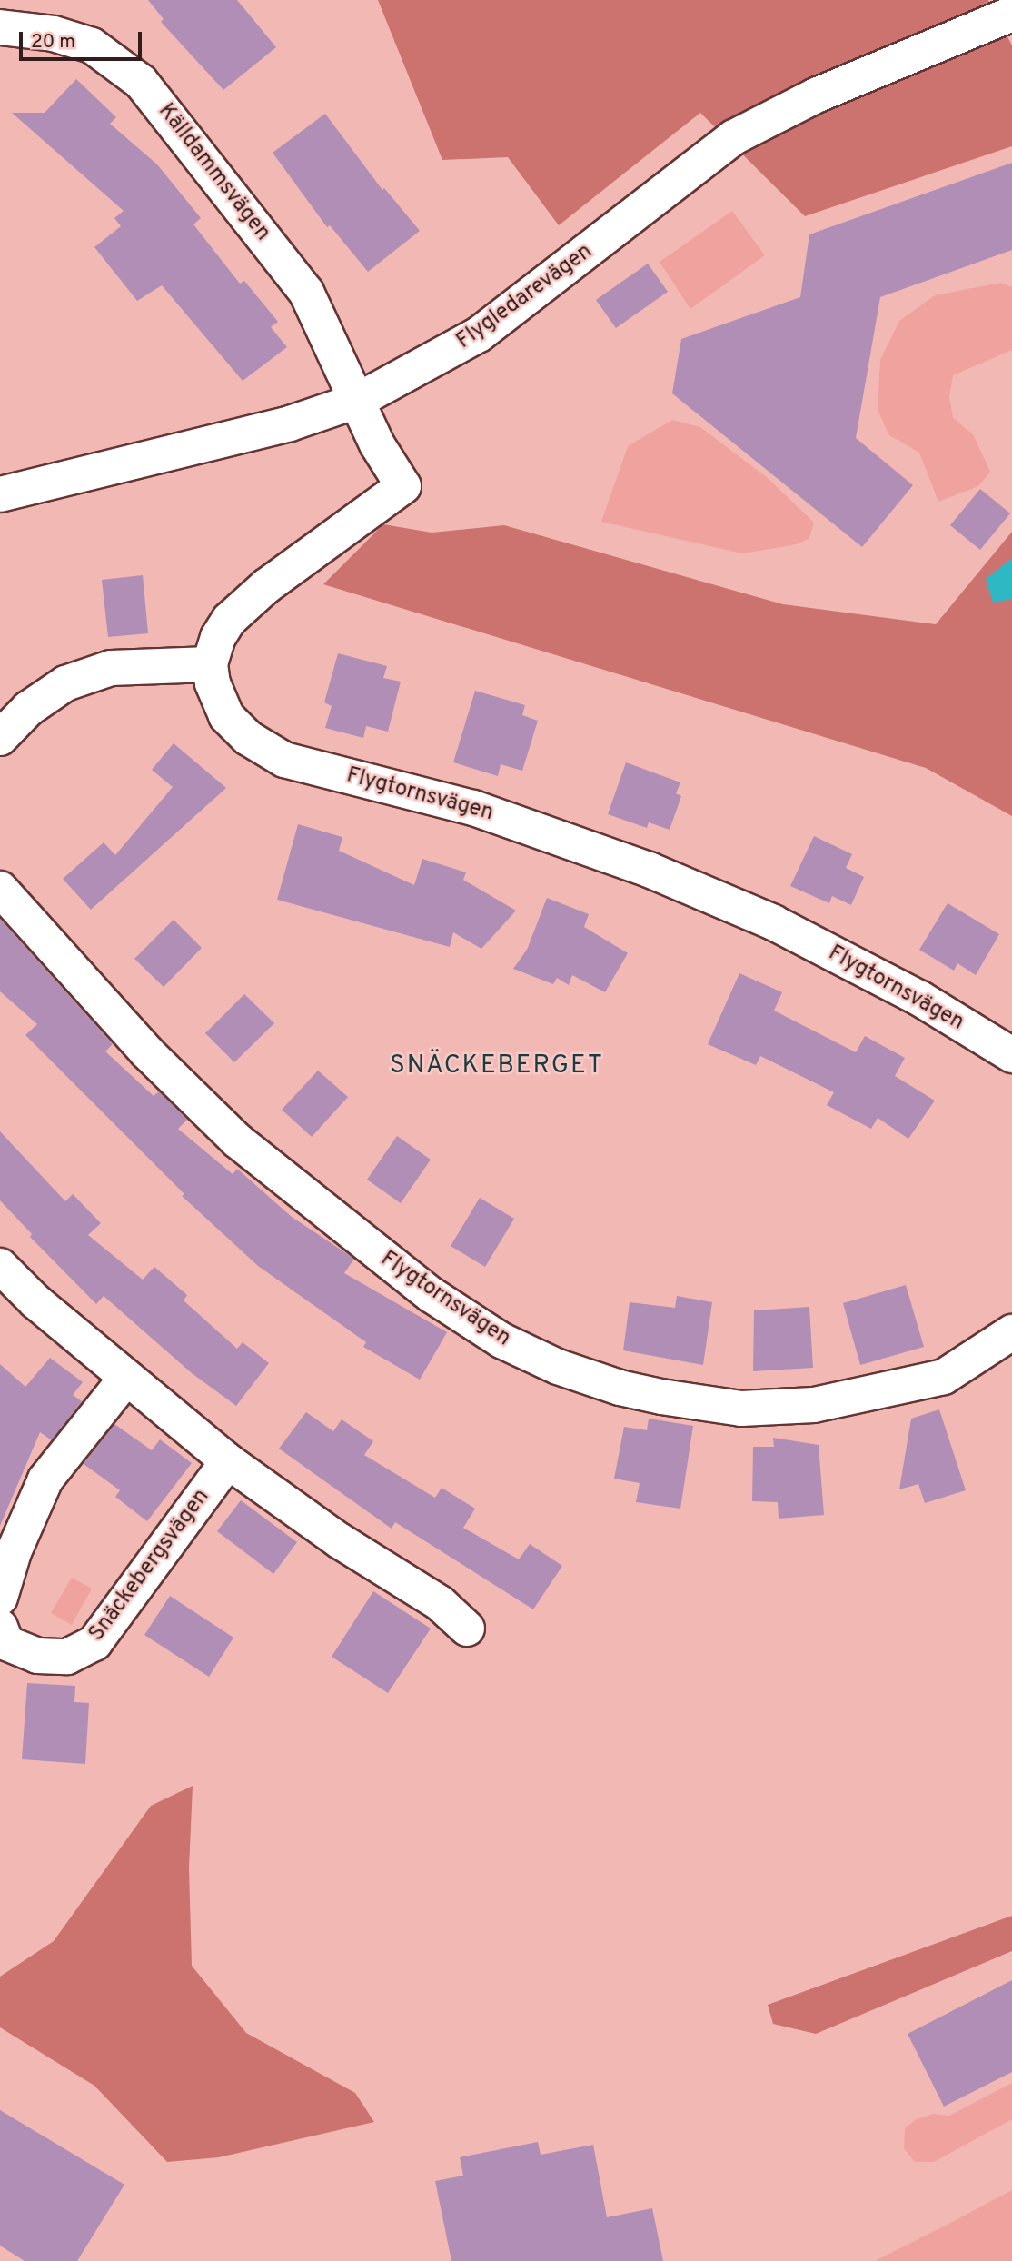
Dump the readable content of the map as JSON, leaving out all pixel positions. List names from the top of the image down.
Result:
{
  "streets": {
    "street": [
      "Källdammsvägen",
      "Flygledarevägen",
      "Flygtornsvägen",
      "Snäckebergsvägen"
    ]
  },
  "crossings": [
    ["Källdammsvägen", "Flygledarevägen"]
  ],
  "districts": ["SNÄCKEBERGET"],
  "scale_bar": "20 m"
}
